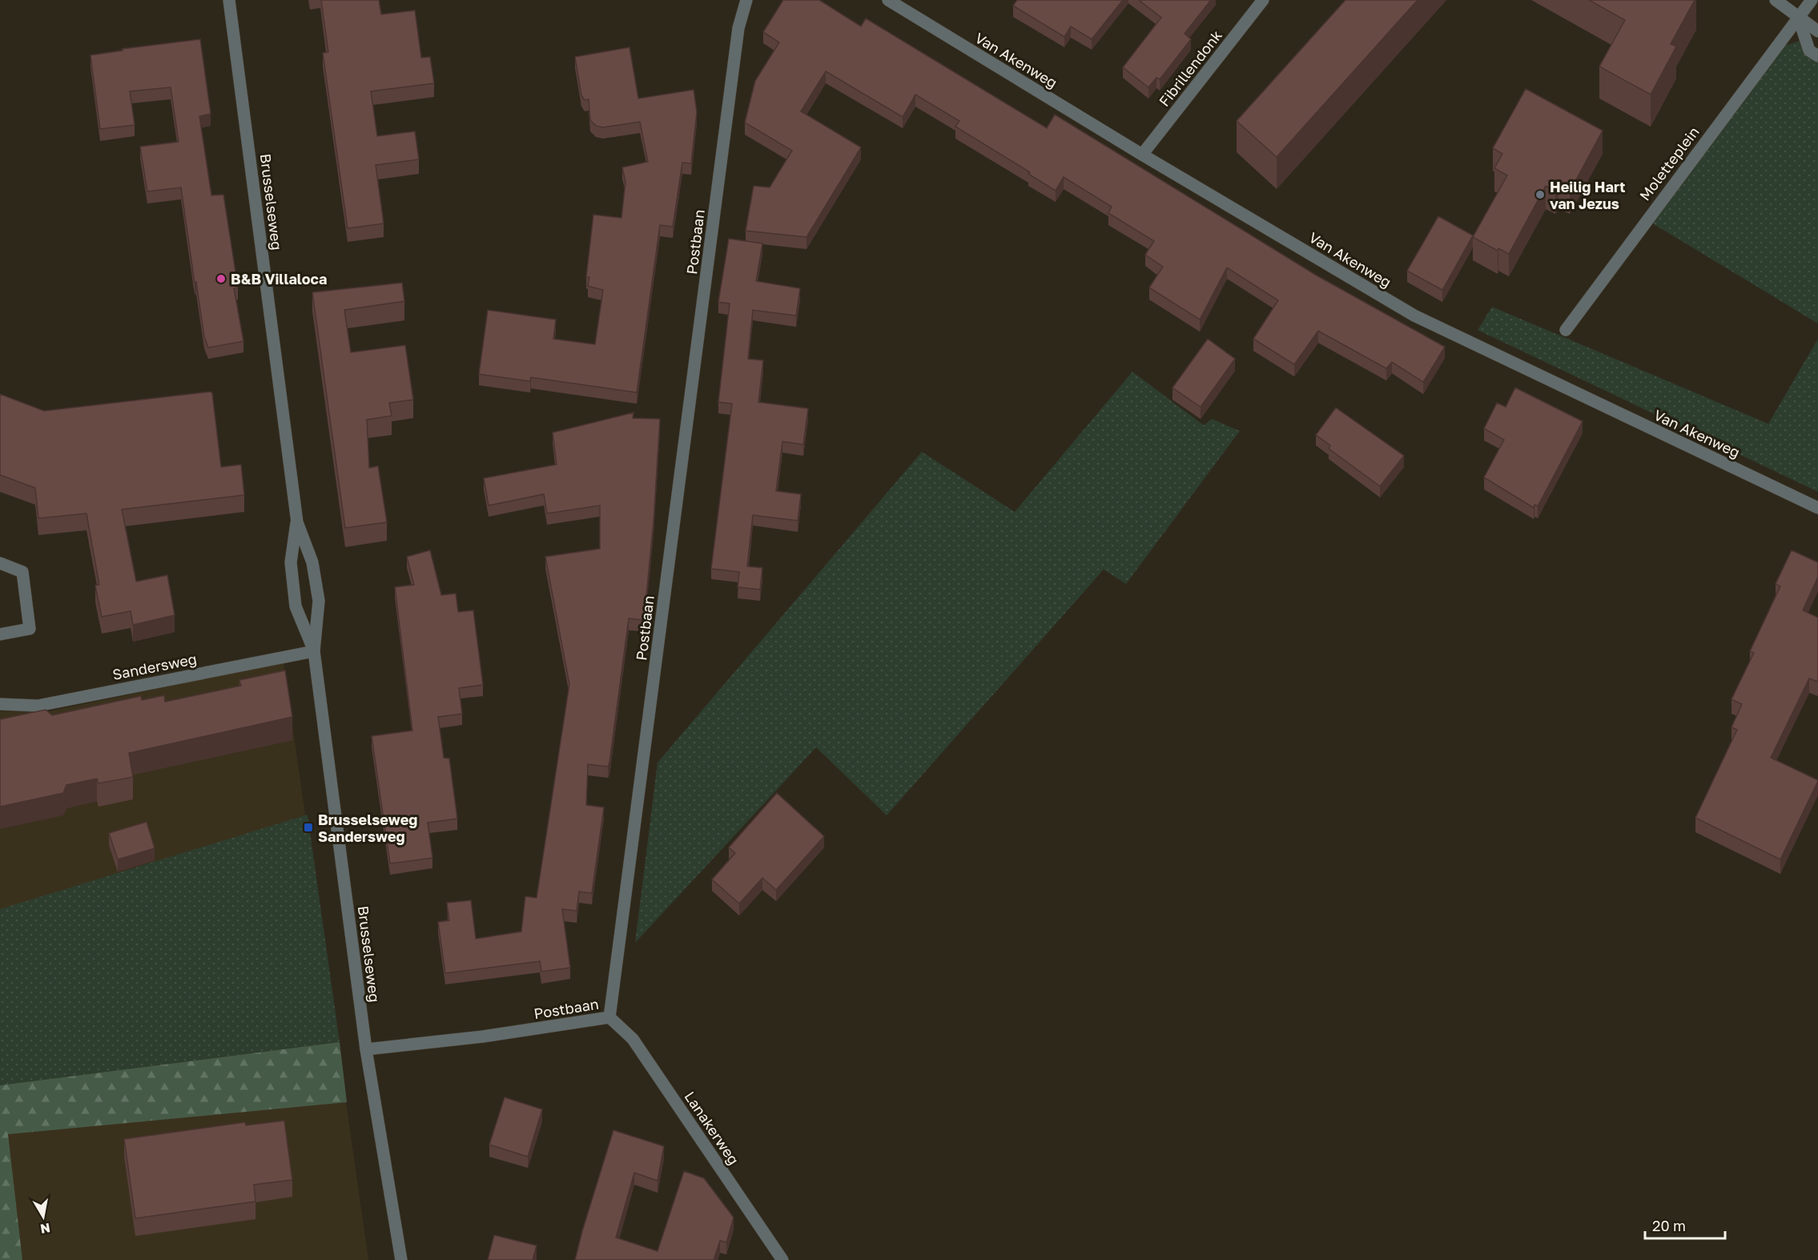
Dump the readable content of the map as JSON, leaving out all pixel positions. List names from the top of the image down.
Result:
{
  "streets": {
    "street": [
      "Van Akenweg",
      "Fibrillendonk",
      "Moletteplein",
      "Brusselseweg",
      "Postbaan",
      "Sandersweg",
      "Lanakerweg"
    ]
  },
  "crossings": [
    ["Van Akenweg", "Fibrillendonk"],
    ["Brusselseweg", "Postbaan"],
    ["Brusselseweg", "Sandersweg"],
    ["Postbaan", "Lanakerweg"]
  ],
  "places": {
    "other": ["Heilig Hart van Jezus", "B&B Villaloca"],
    "transit": ["Brusselseweg Sandersweg"]
  },
  "scale_bar": "20 m",
  "north": "bottom"
}
